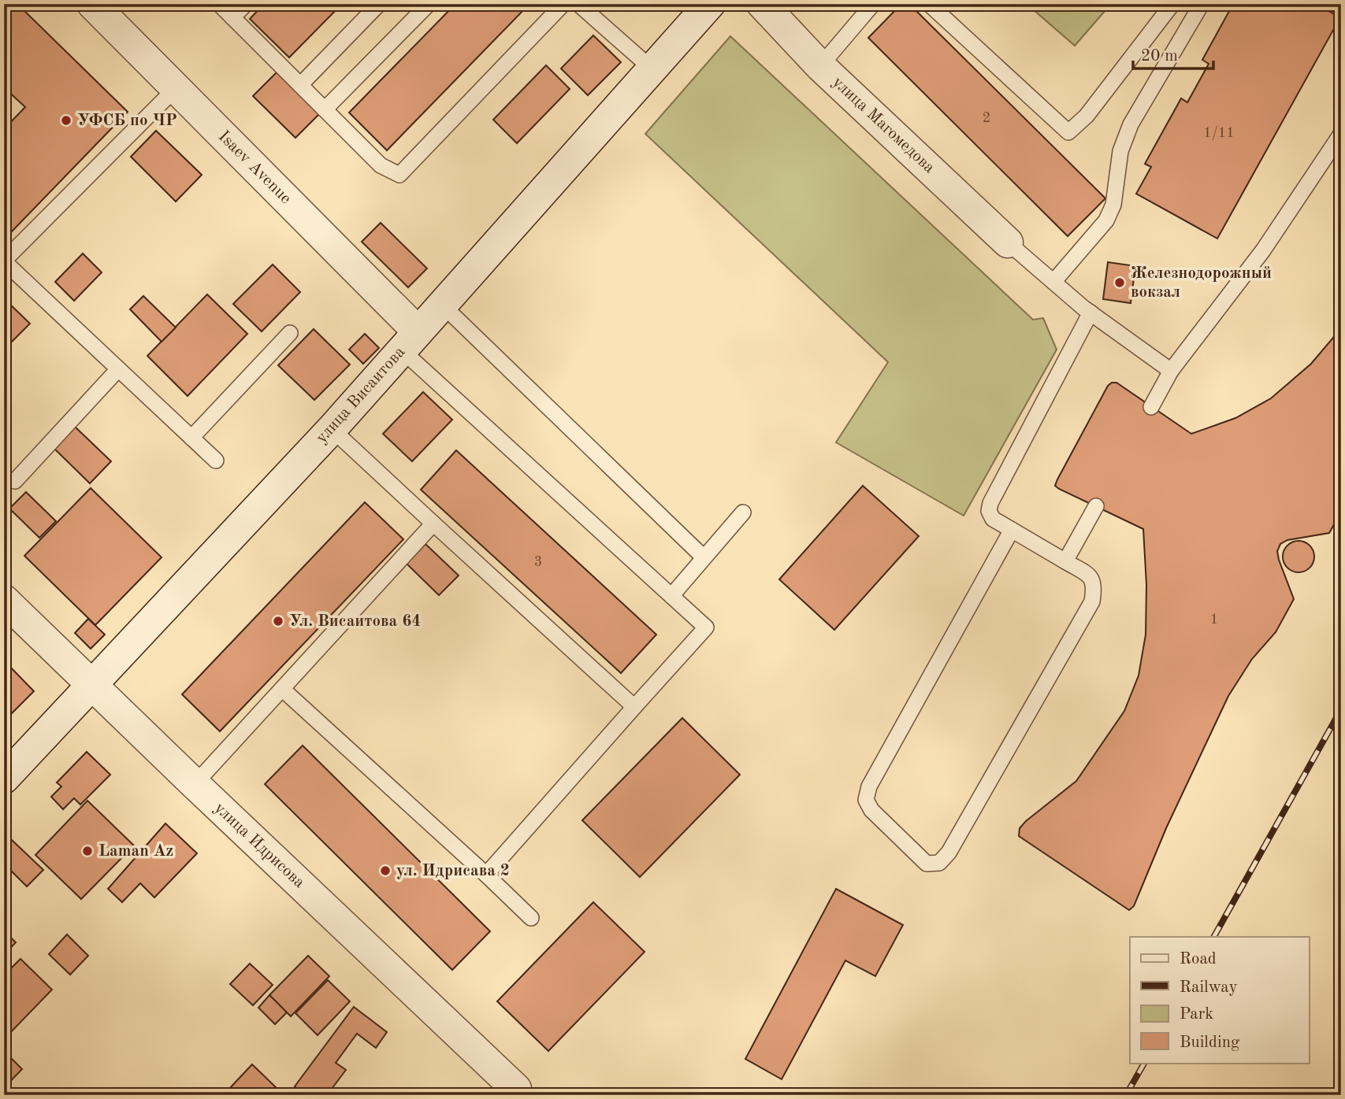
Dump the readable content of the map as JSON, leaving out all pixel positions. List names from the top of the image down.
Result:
{
  "streets": {
    "street": [
      "улица Магомедова",
      "Isaev Avenue",
      "улица Висаитова",
      "улица Идрисова"
    ]
  },
  "crossings": [
    ["Isaev Avenue", "улица Висаитова"],
    ["улица Висаитова", "улица Идрисова"]
  ],
  "places": [
    "УФСБ по ЧР",
    "Железнодорожный вокзал",
    "Ул. Висаитова 64",
    "Laman Az",
    "ул. Идрисава 2"
  ],
  "house_numbers": [
    "2",
    "1/11",
    "3",
    "1"
  ],
  "legend": [
    "Road",
    "Railway",
    "Park",
    "Building"
  ],
  "scale_bar": "20 m"
}
